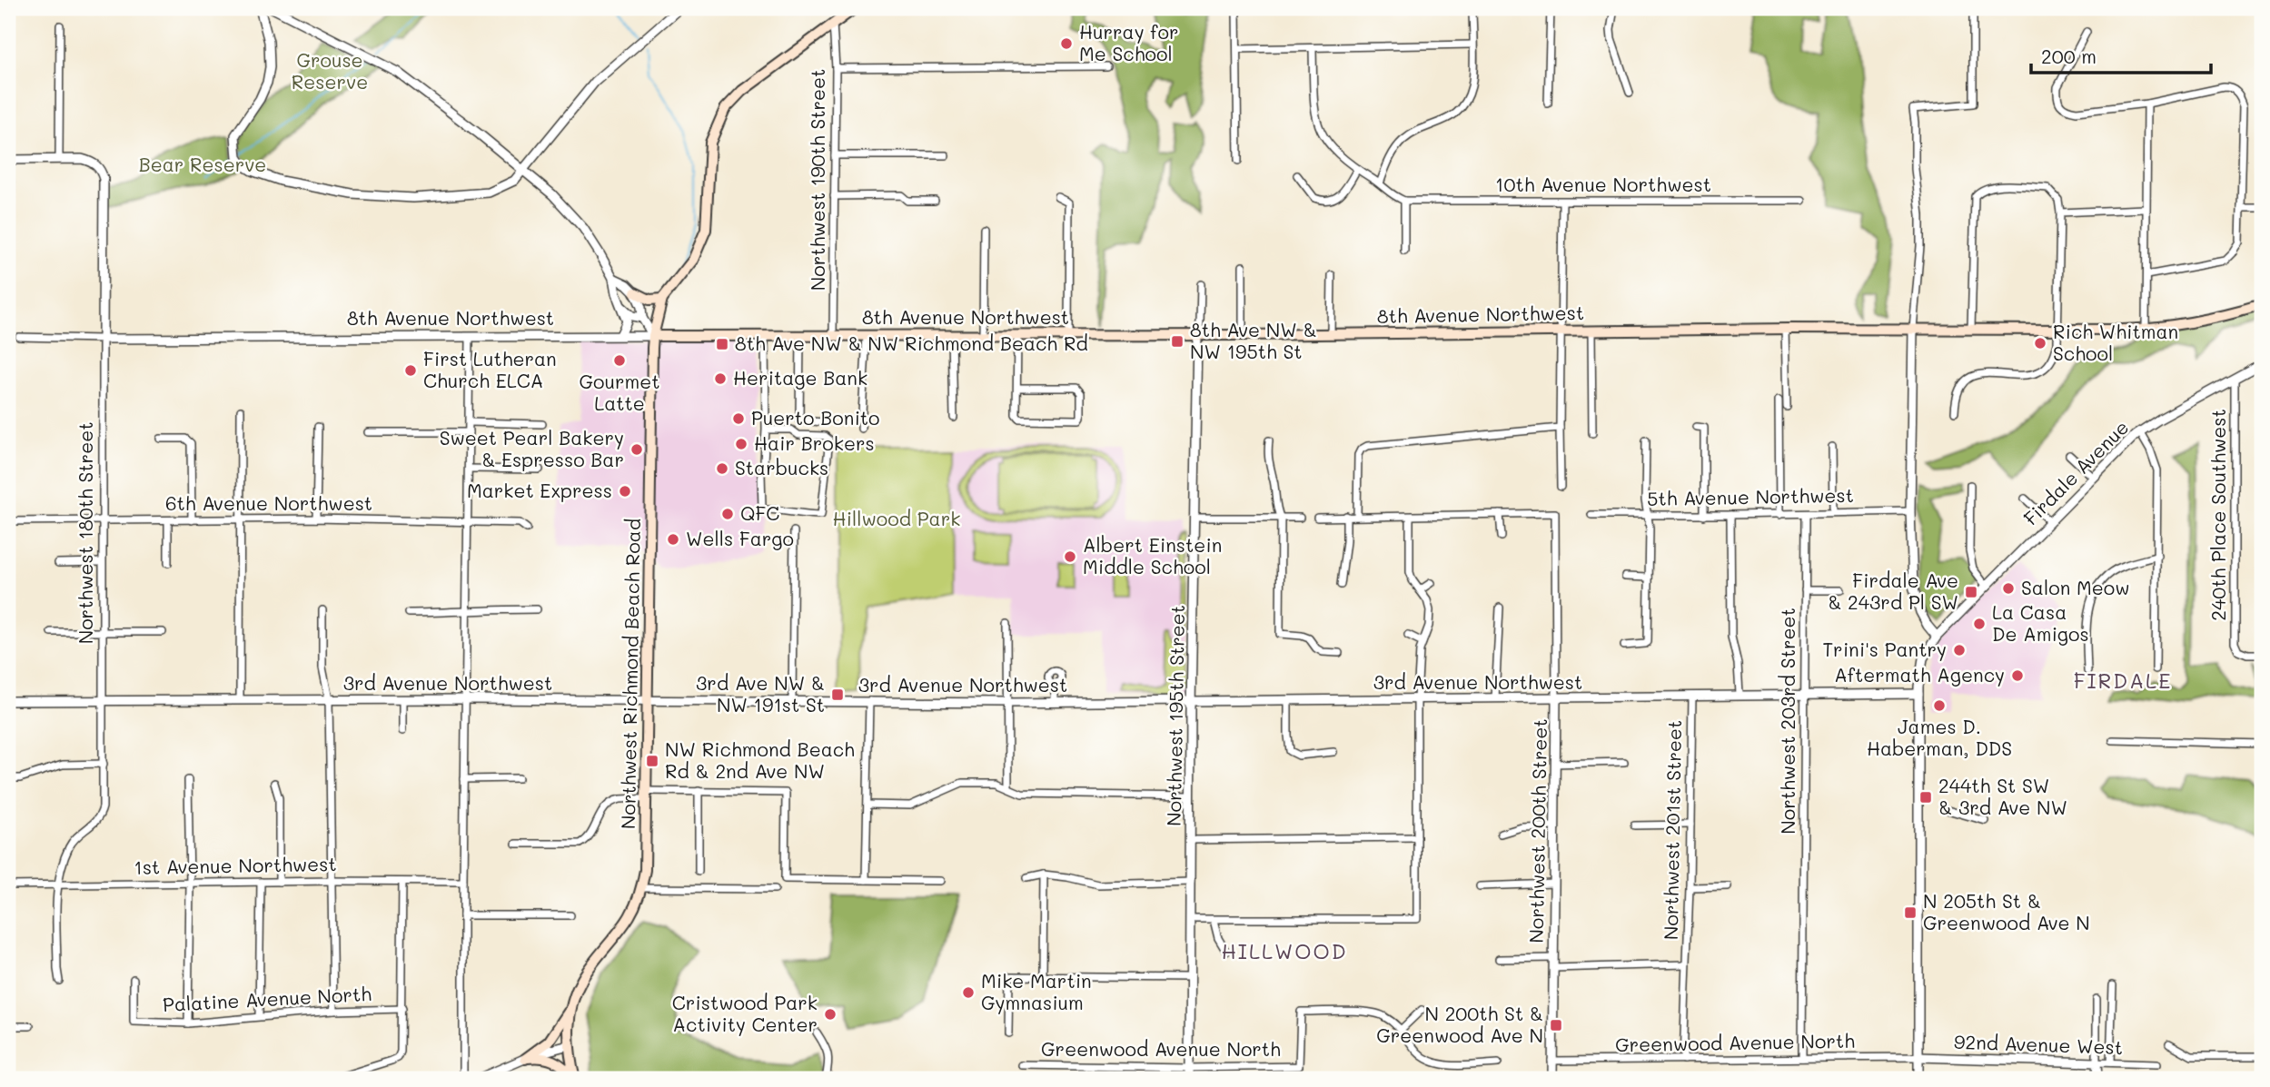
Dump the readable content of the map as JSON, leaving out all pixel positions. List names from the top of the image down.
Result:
{
  "streets": {
    "main road": ["8th Avenue Northwest", "Northwest Richmond Beach Road"],
    "street": [
      "Northwest 190th Street",
      "10th Avenue Northwest",
      "Firdale Avenue",
      "5th Avenue Northwest",
      "6th Avenue Northwest",
      "240th Place Southwest",
      "Northwest 180th Street",
      "3rd Avenue Northwest",
      "Northwest 195th Street",
      "Northwest 203rd Street",
      "Northwest 201st Street",
      "Northwest 200th Street",
      "1st Avenue Northwest",
      "Palatine Avenue North",
      "Greenwood Avenue North",
      "92nd Avenue West"
    ]
  },
  "crossings": [
    ["Northwest 190th Street", "8th Avenue Northwest"],
    ["Northwest 190th Street", "Northwest Richmond Beach Road"],
    ["8th Avenue Northwest", "Northwest 180th Street"],
    ["8th Avenue Northwest", "Northwest Richmond Beach Road"],
    ["8th Avenue Northwest", "Northwest 195th Street"],
    ["Firdale Avenue", "240th Place Southwest"],
    ["Firdale Avenue", "3rd Avenue Northwest"],
    ["Firdale Avenue", "Greenwood Avenue North"],
    ["Firdale Avenue", "92nd Avenue West"],
    ["5th Avenue Northwest", "Northwest 203rd Street"],
    ["6th Avenue Northwest", "Northwest 180th Street"],
    ["Northwest 180th Street", "3rd Avenue Northwest"],
    ["Northwest 180th Street", "1st Avenue Northwest"],
    ["Northwest Richmond Beach Road", "3rd Avenue Northwest"],
    ["3rd Avenue Northwest", "Northwest 195th Street"],
    ["3rd Avenue Northwest", "Northwest 203rd Street"],
    ["3rd Avenue Northwest", "Northwest 201st Street"],
    ["3rd Avenue Northwest", "Northwest 200th Street"],
    ["Northwest 195th Street", "Greenwood Avenue North"],
    ["Northwest 203rd Street", "Greenwood Avenue North"],
    ["Northwest 201st Street", "Greenwood Avenue North"],
    ["Northwest 200th Street", "Greenwood Avenue North"],
    ["Greenwood Avenue North", "92nd Avenue West"]
  ],
  "districts": ["FIRDALE", "HILLWOOD"],
  "parks": ["Grouse Reserve", "Bear Reserve", "Hillwood Park"],
  "places": {
    "other": [
      "Hurray for Me School",
      "Rich Whitman School",
      "Gourmet Latte",
      "First Lutheran Church ELCA",
      "Heritage Bank",
      "Puerto Bonito",
      "Hair Brokers",
      "Sweet Pearl Bakery & Espresso Bar",
      "Starbucks",
      "Market Express",
      "QFC",
      "Wells Fargo",
      "Albert Einstein Middle School",
      "Salon Meow",
      "La Casa De Amigos",
      "Trini's Pantry",
      "Aftermath Agency",
      "James D. Haberman, DDS",
      "Mike Martin Gymnasium",
      "Cristwood Park Activity Center"
    ],
    "transit": [
      "8th Ave NW & NW 195th St",
      "8th Ave NW & NW Richmond Beach Rd",
      "Firdale Ave & 243rd Pl SW",
      "3rd Ave NW & NW 191st St",
      "NW Richmond Beach Rd & 2nd Ave NW",
      "244th St SW & 3rd Ave NW",
      "N 205th St & Greenwood Ave N",
      "N 200th St & Greenwood Ave N"
    ]
  },
  "scale_bar": "200 m"
}
